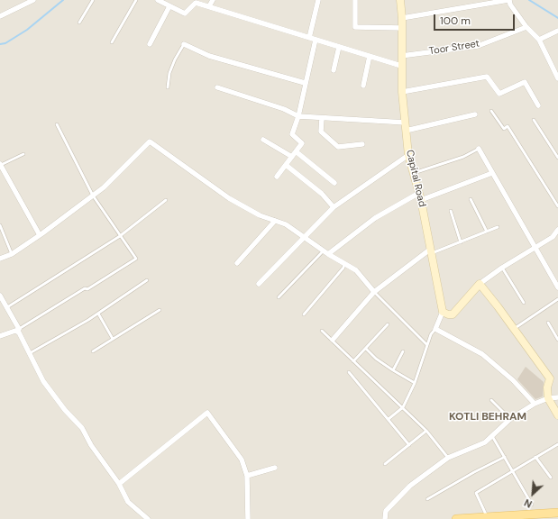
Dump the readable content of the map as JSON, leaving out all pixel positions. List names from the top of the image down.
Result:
{
  "streets": {
    "street": ["Toor Street", "Capital Road"]
  },
  "crossings": [
    ["Toor Street", "Capital Road"]
  ],
  "districts": ["KOTLI BEHRAM"],
  "scale_bar": "100 m",
  "north": "bottom left"
}
